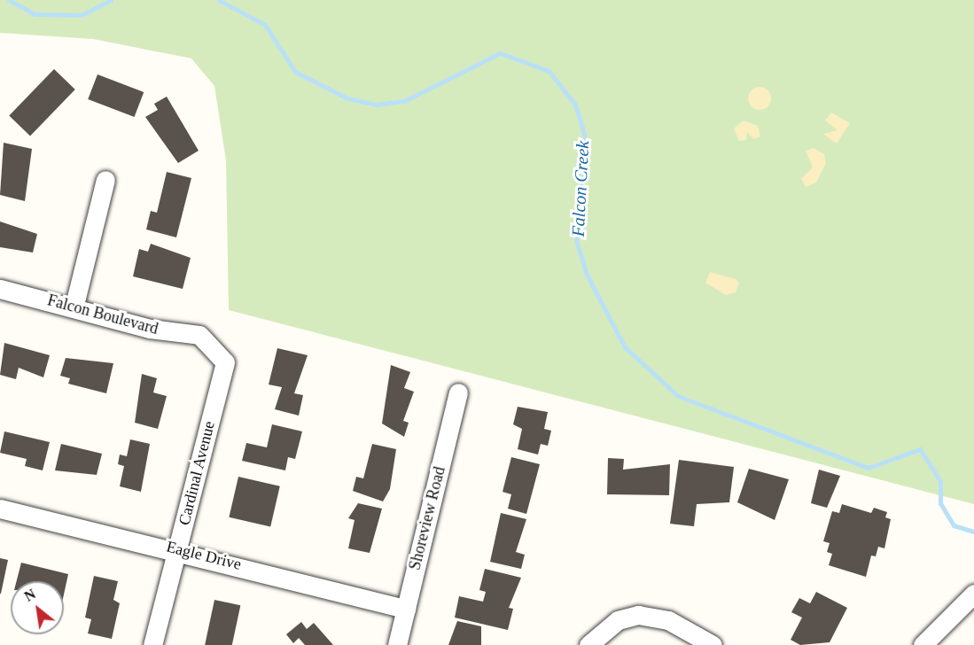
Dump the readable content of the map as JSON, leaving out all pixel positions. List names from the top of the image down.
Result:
{
  "streets": {
    "street": [
      "Falcon Boulevard",
      "Cardinal Avenue",
      "Shoreview Road",
      "Eagle Drive"
    ]
  },
  "crossings": [
    ["Falcon Boulevard", "Cardinal Avenue"],
    ["Cardinal Avenue", "Eagle Drive"],
    ["Shoreview Road", "Eagle Drive"]
  ],
  "water": ["Falcon Creek"],
  "north": "top left"
}
